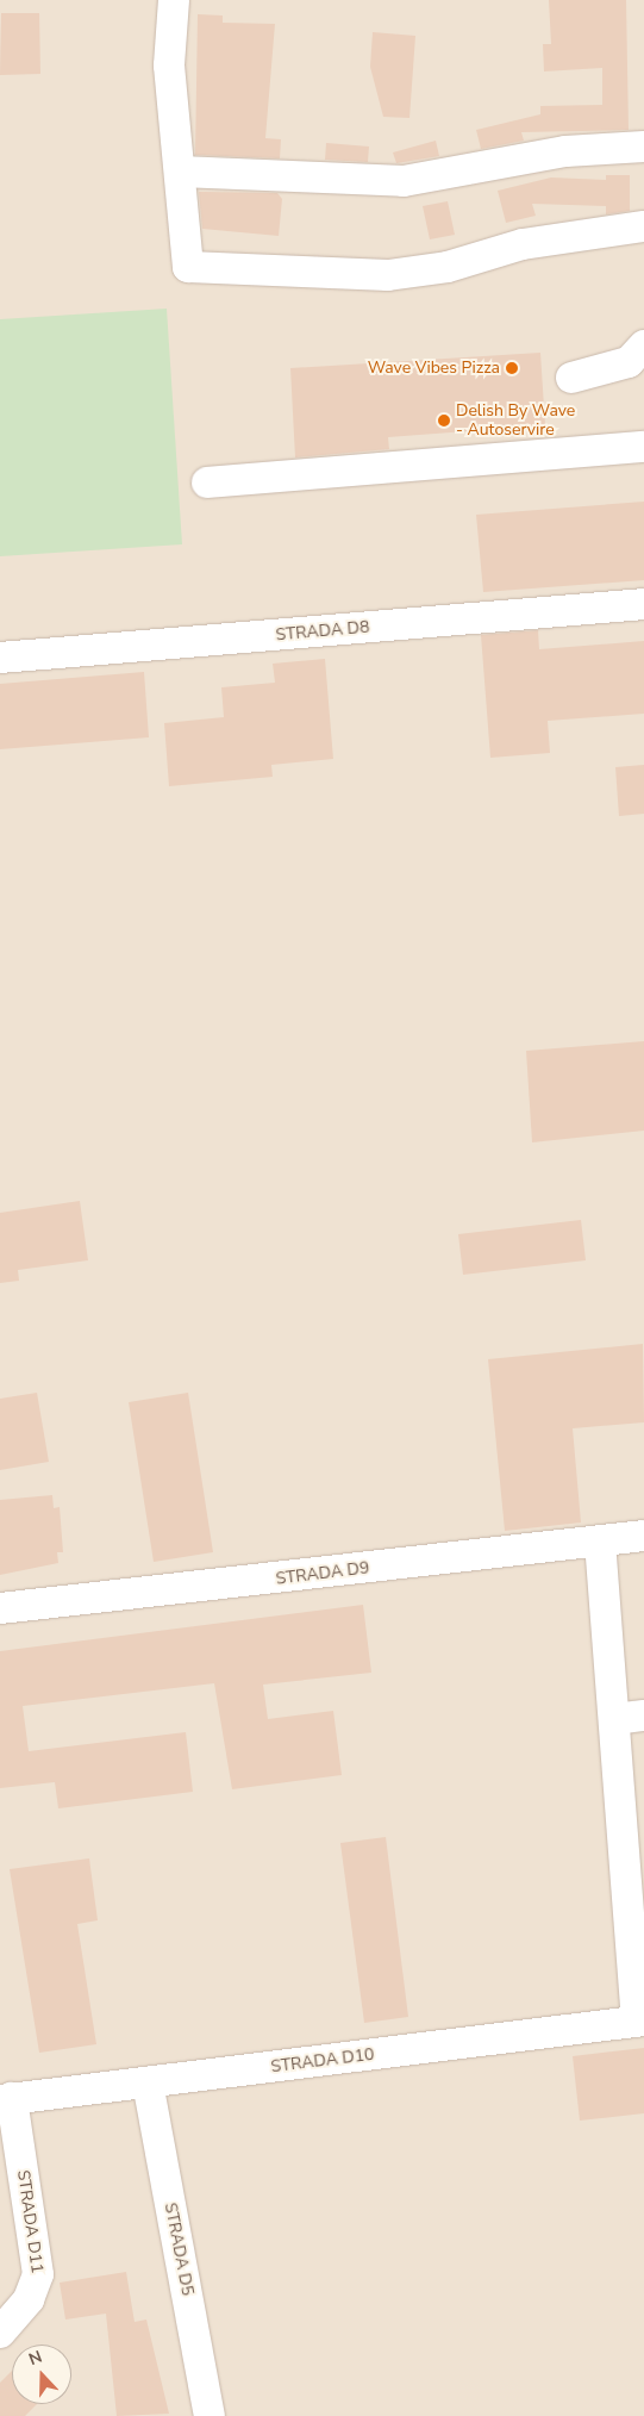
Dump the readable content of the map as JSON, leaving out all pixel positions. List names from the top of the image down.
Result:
{
  "streets": {
    "street": [
      "STRADA D8",
      "STRADA D9",
      "STRADA D10",
      "STRADA D11",
      "STRADA D5"
    ]
  },
  "crossings": [
    ["STRADA D10", "STRADA D11"],
    ["STRADA D10", "STRADA D5"]
  ],
  "places": ["Wave Vibes Pizza", "Delish By Wave - Autoservire"],
  "north": "top"
}
